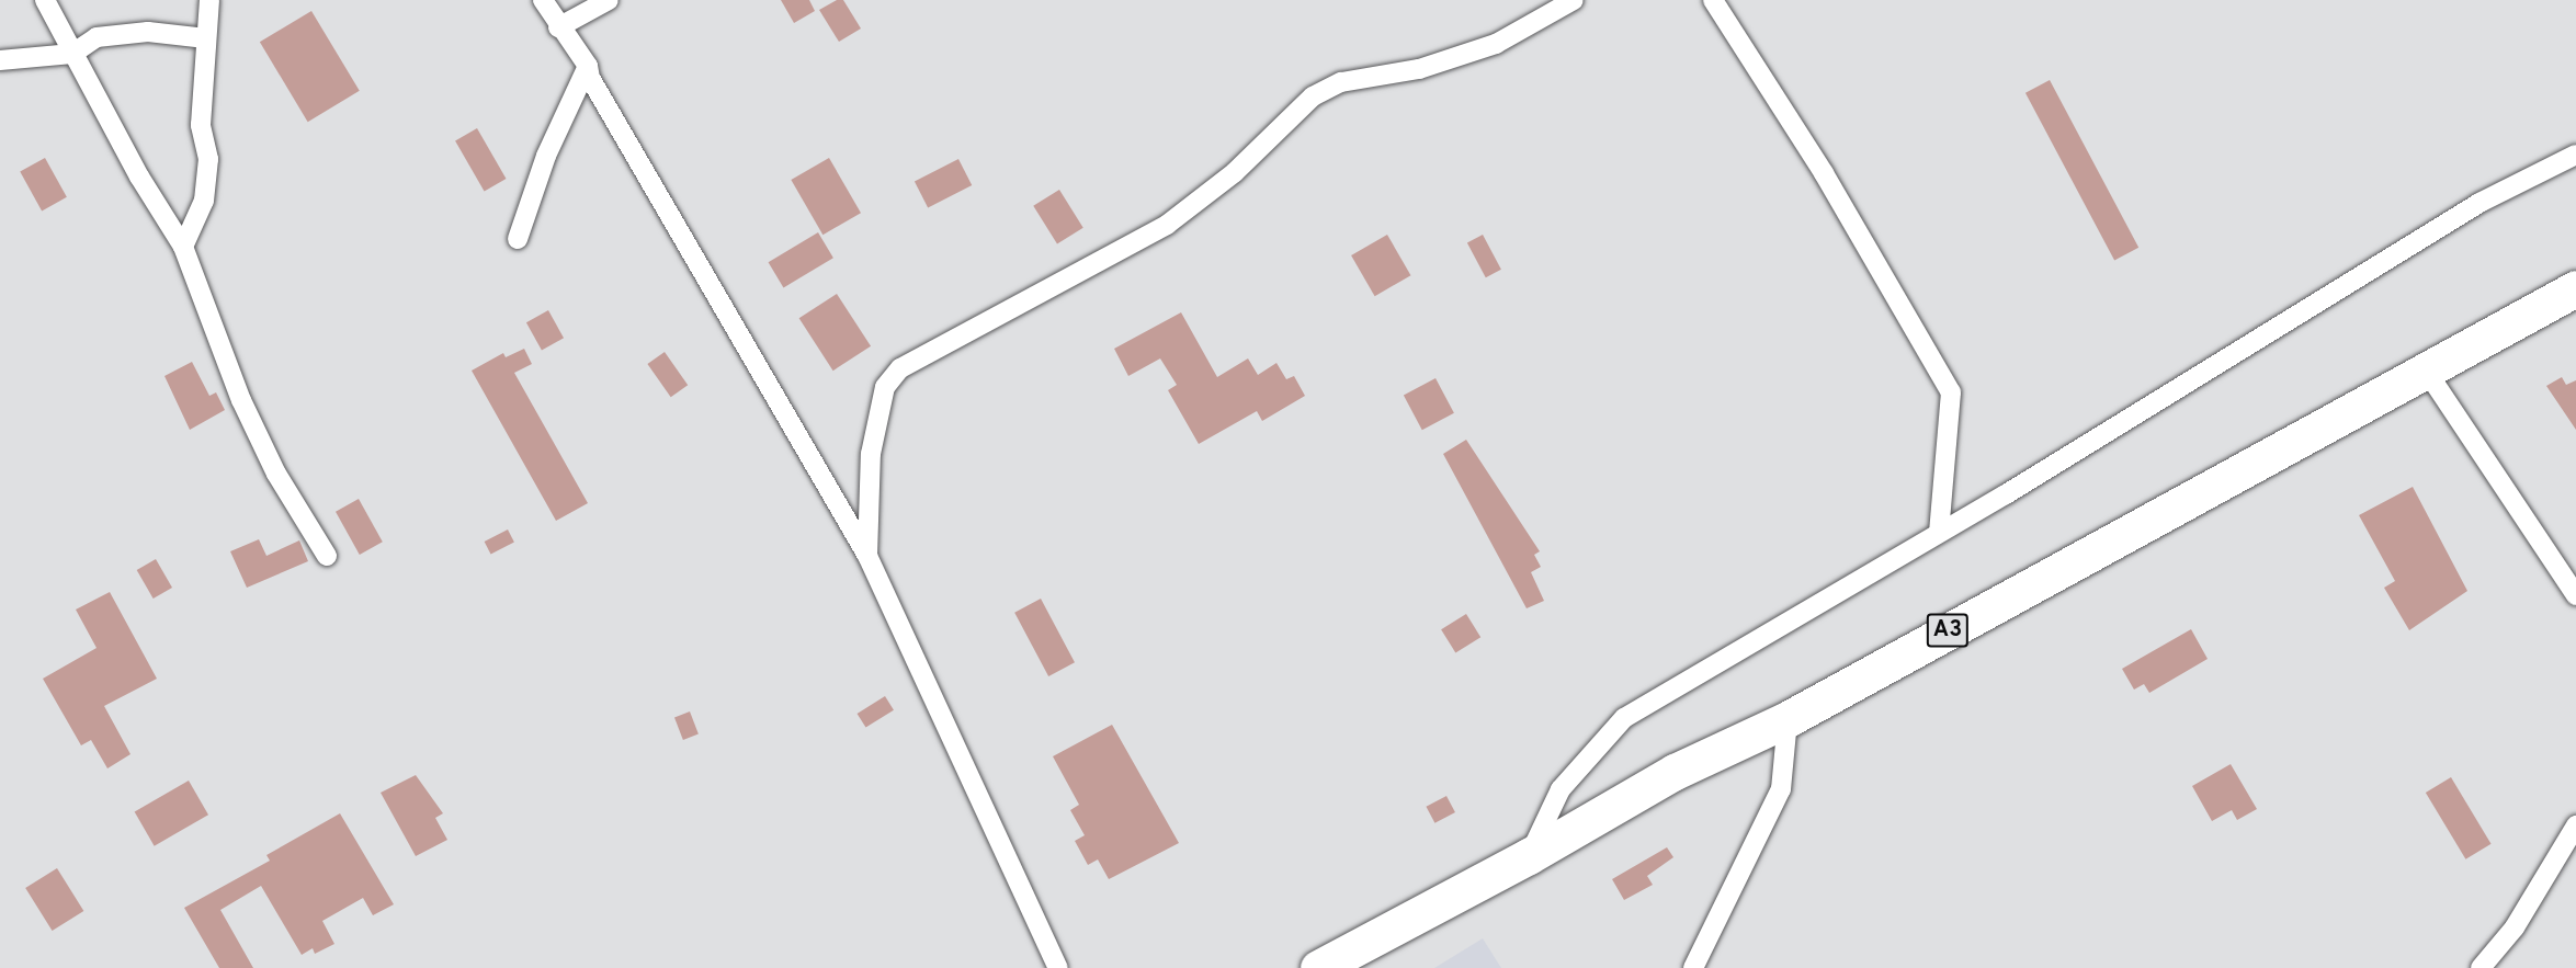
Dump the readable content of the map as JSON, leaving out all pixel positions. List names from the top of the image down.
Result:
{
  "streets": {
    "highway": ["A3"]
  }
}
